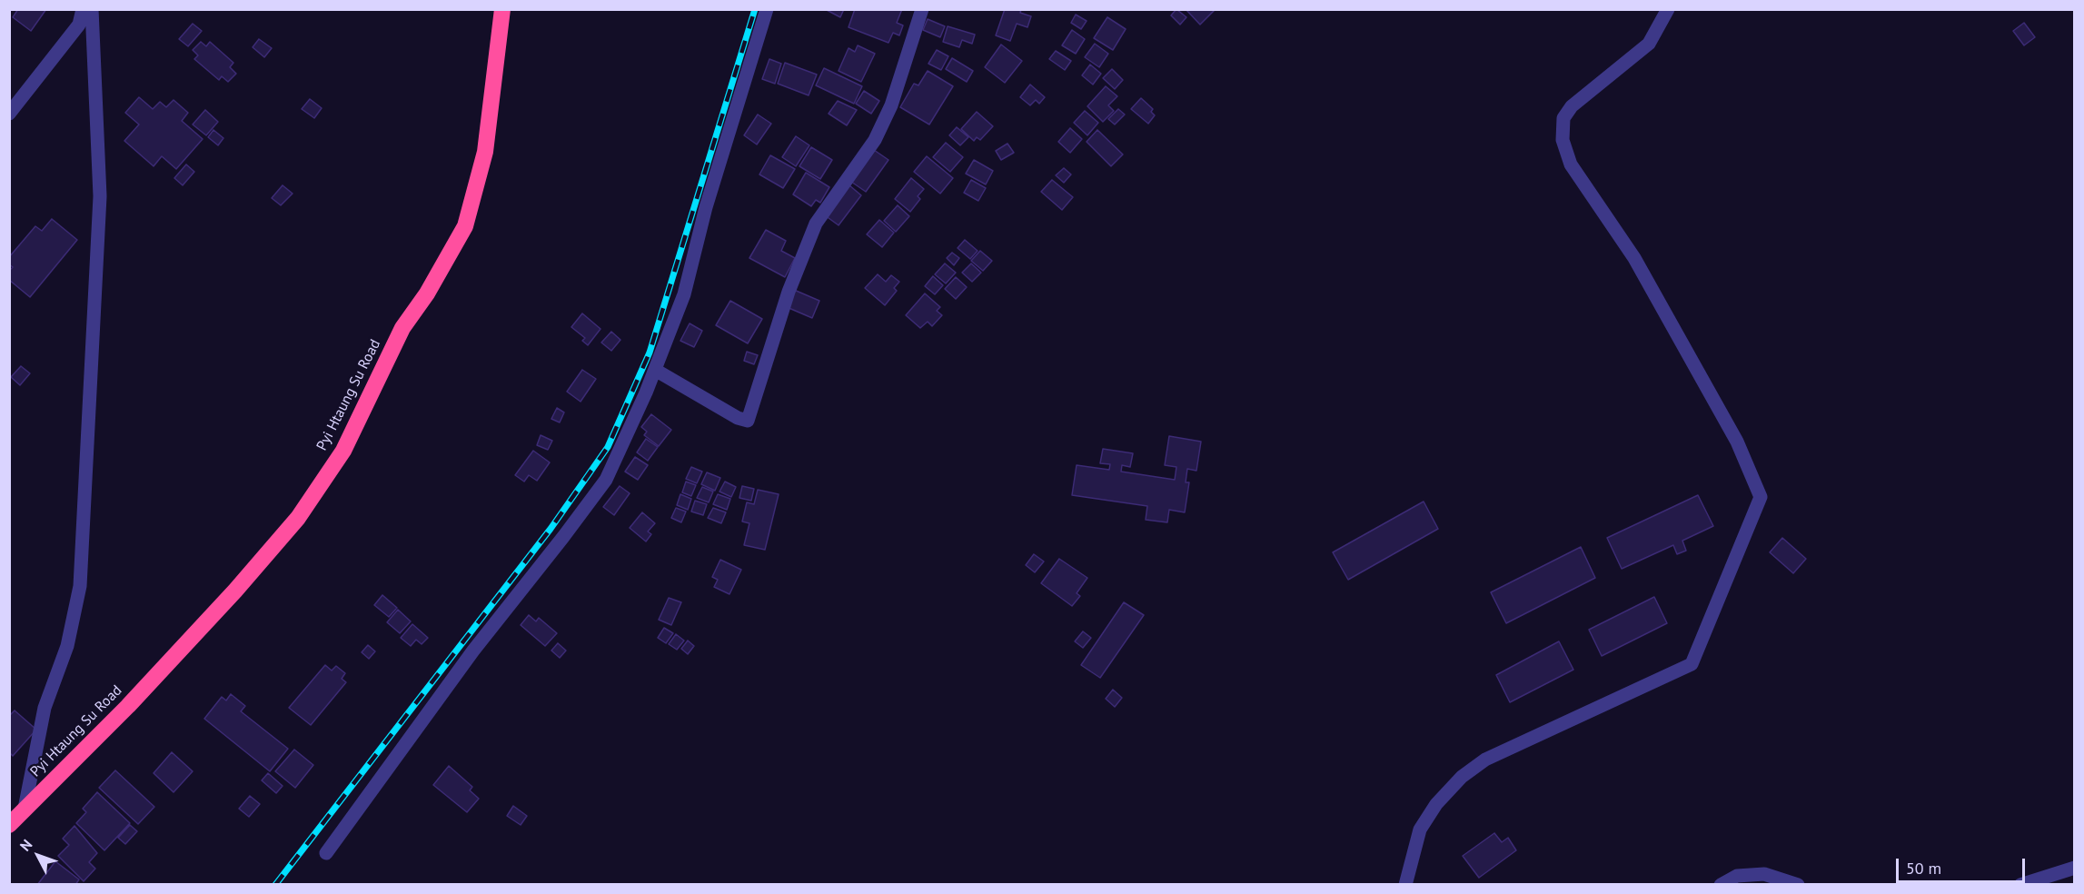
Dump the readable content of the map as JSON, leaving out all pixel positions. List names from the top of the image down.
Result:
{
  "streets": {
    "highway": ["Pyi Htaung Su Road"]
  },
  "scale_bar": "50 m",
  "north": "top left"
}
